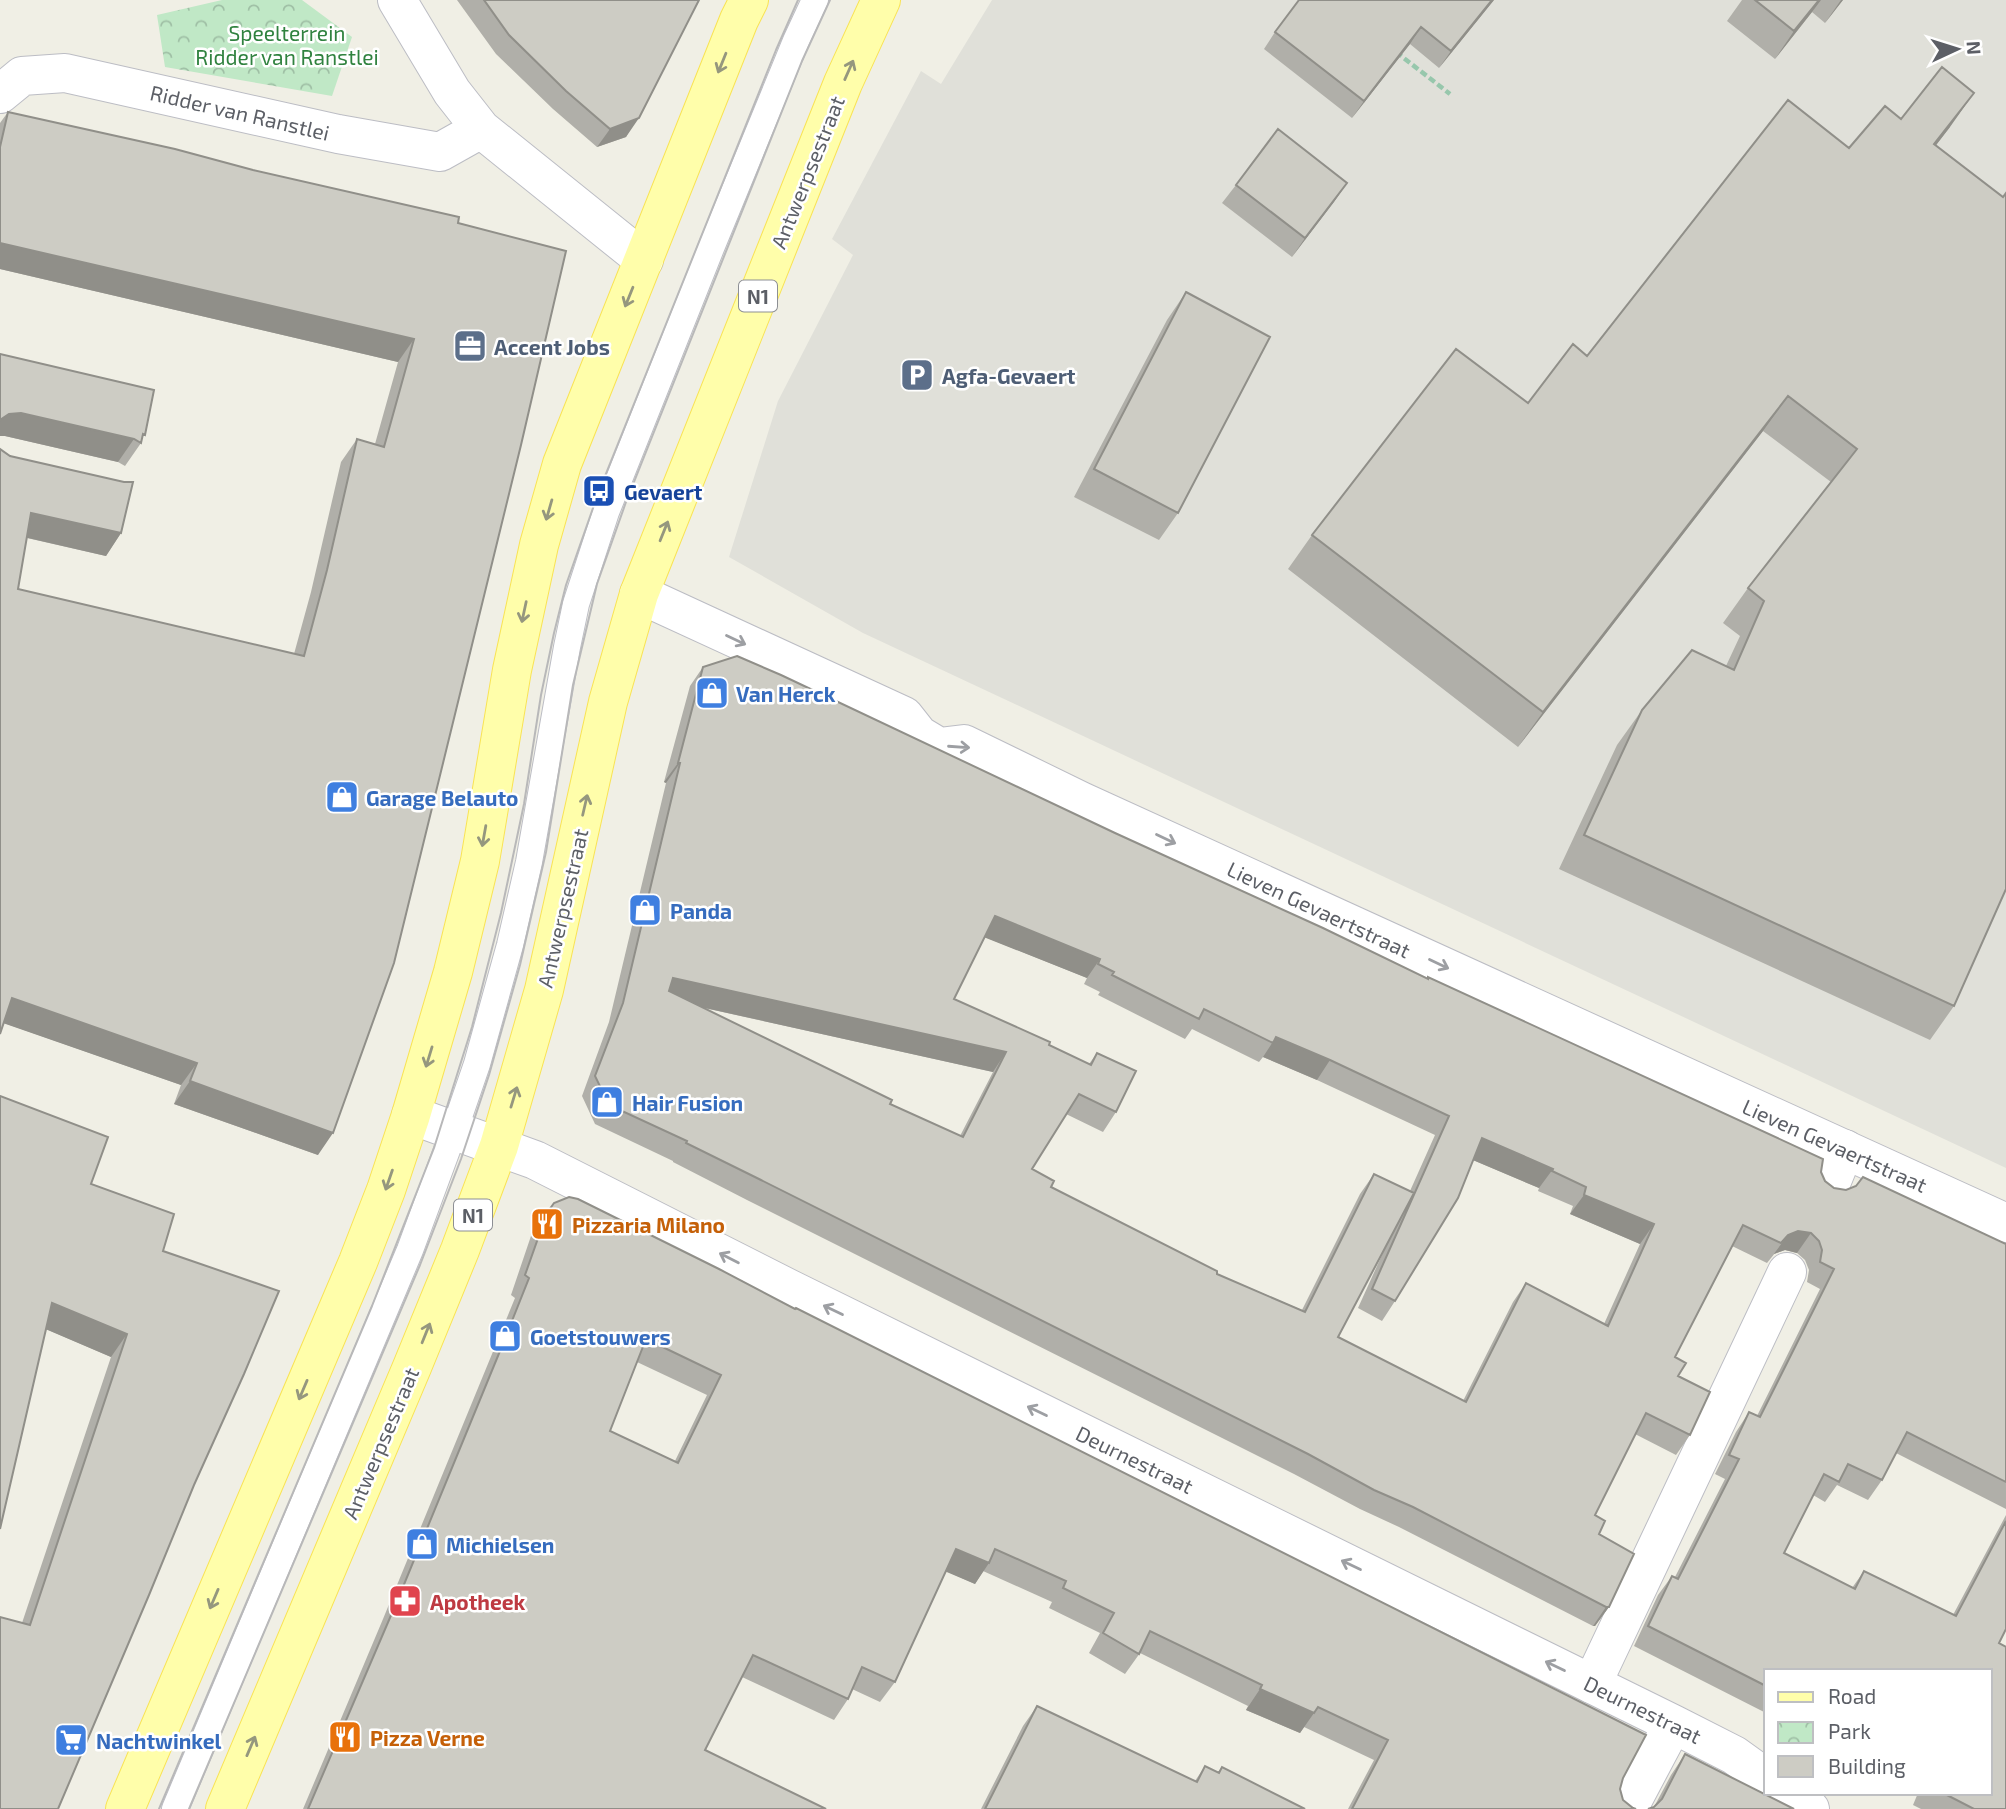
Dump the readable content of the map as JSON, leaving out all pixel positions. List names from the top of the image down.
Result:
{
  "streets": {
    "main road": ["Antwerpsestraat", "N1"],
    "street": ["Ridder van Ranstlei", "Lieven Gevaertstraat", "Deurnestraat"]
  },
  "crossings": [
    ["Antwerpsestraat", "Lieven Gevaertstraat"],
    ["Antwerpsestraat", "Deurnestraat"]
  ],
  "one_way": ["Lieven Gevaertstraat", "Deurnestraat"],
  "parks": ["Speelterrein Ridder van Ranstlei"],
  "places": {
    "office": ["Accent Jobs"],
    "parking": ["Agfa-Gevaert"],
    "bus stop": ["Gevaert"],
    "shop": [
      "Van Herck",
      "Garage Belauto",
      "Panda",
      "Hair Fusion",
      "Goetstouwers",
      "Michielsen"
    ],
    "restaurant": ["Pizzaria Milano", "Pizza Verne"],
    "pharmacy": ["Apotheek"],
    "supermarket": ["Nachtwinkel"]
  },
  "legend": ["Road", "Park", "Building"],
  "north": "right"
}
